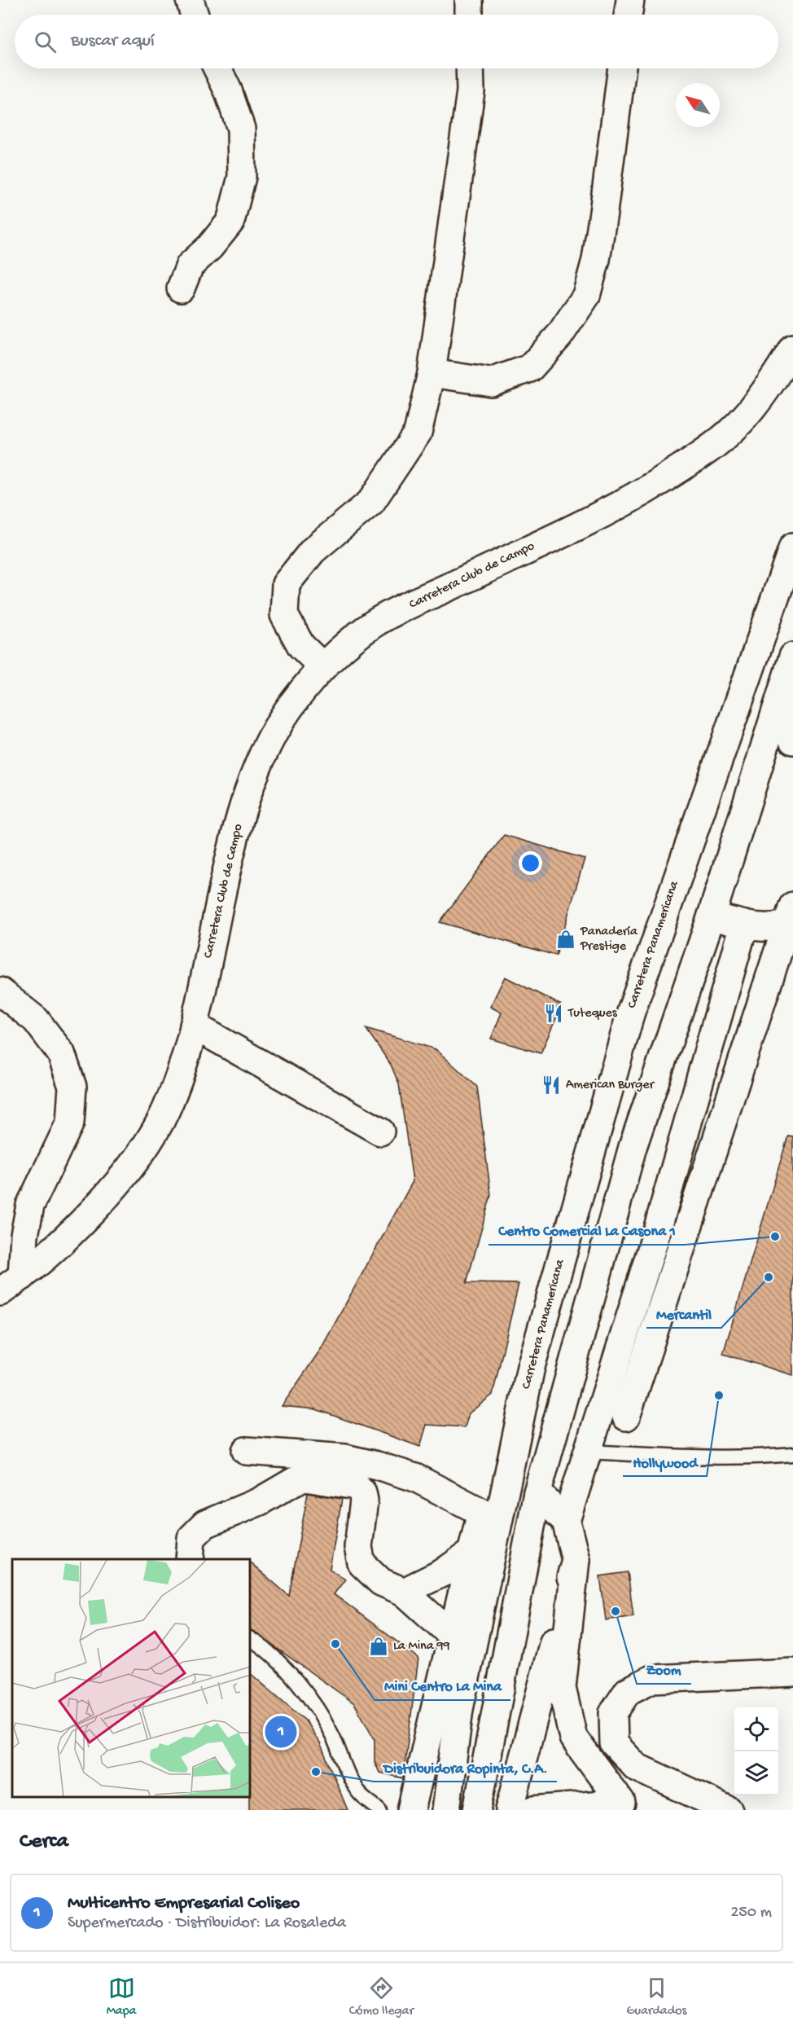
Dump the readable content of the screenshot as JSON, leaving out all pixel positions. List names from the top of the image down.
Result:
{
  "streets": {
    "street": ["Carretera Club de Campo", "Carretera Panamericana"]
  },
  "places": {
    "shop": ["Panadería Prestige", "La Mina 99"],
    "restaurant": ["Tuteques", "American Burger"],
    "other": [
      "Centro Comercial La Casona 1",
      "Mercantil",
      "Hollywood",
      "Zoom",
      "Mini Centro La Mina",
      "Distribuidora Ropinta, C.A."
    ]
  },
  "north": "top left",
  "page": {
    "search": "Buscar aquí",
    "pins": "1",
    "heading": "Cerca",
    "list": [
      {
        "mark": "1",
        "name": "Multicentro Empresarial Coliseo",
        "note": "Supermercado · Distribuidor: La Rosaleda",
        "value": "250 m"
      }
    ],
    "nav": ["Mapa", "Cómo llegar", "Guardados"]
  }
}
